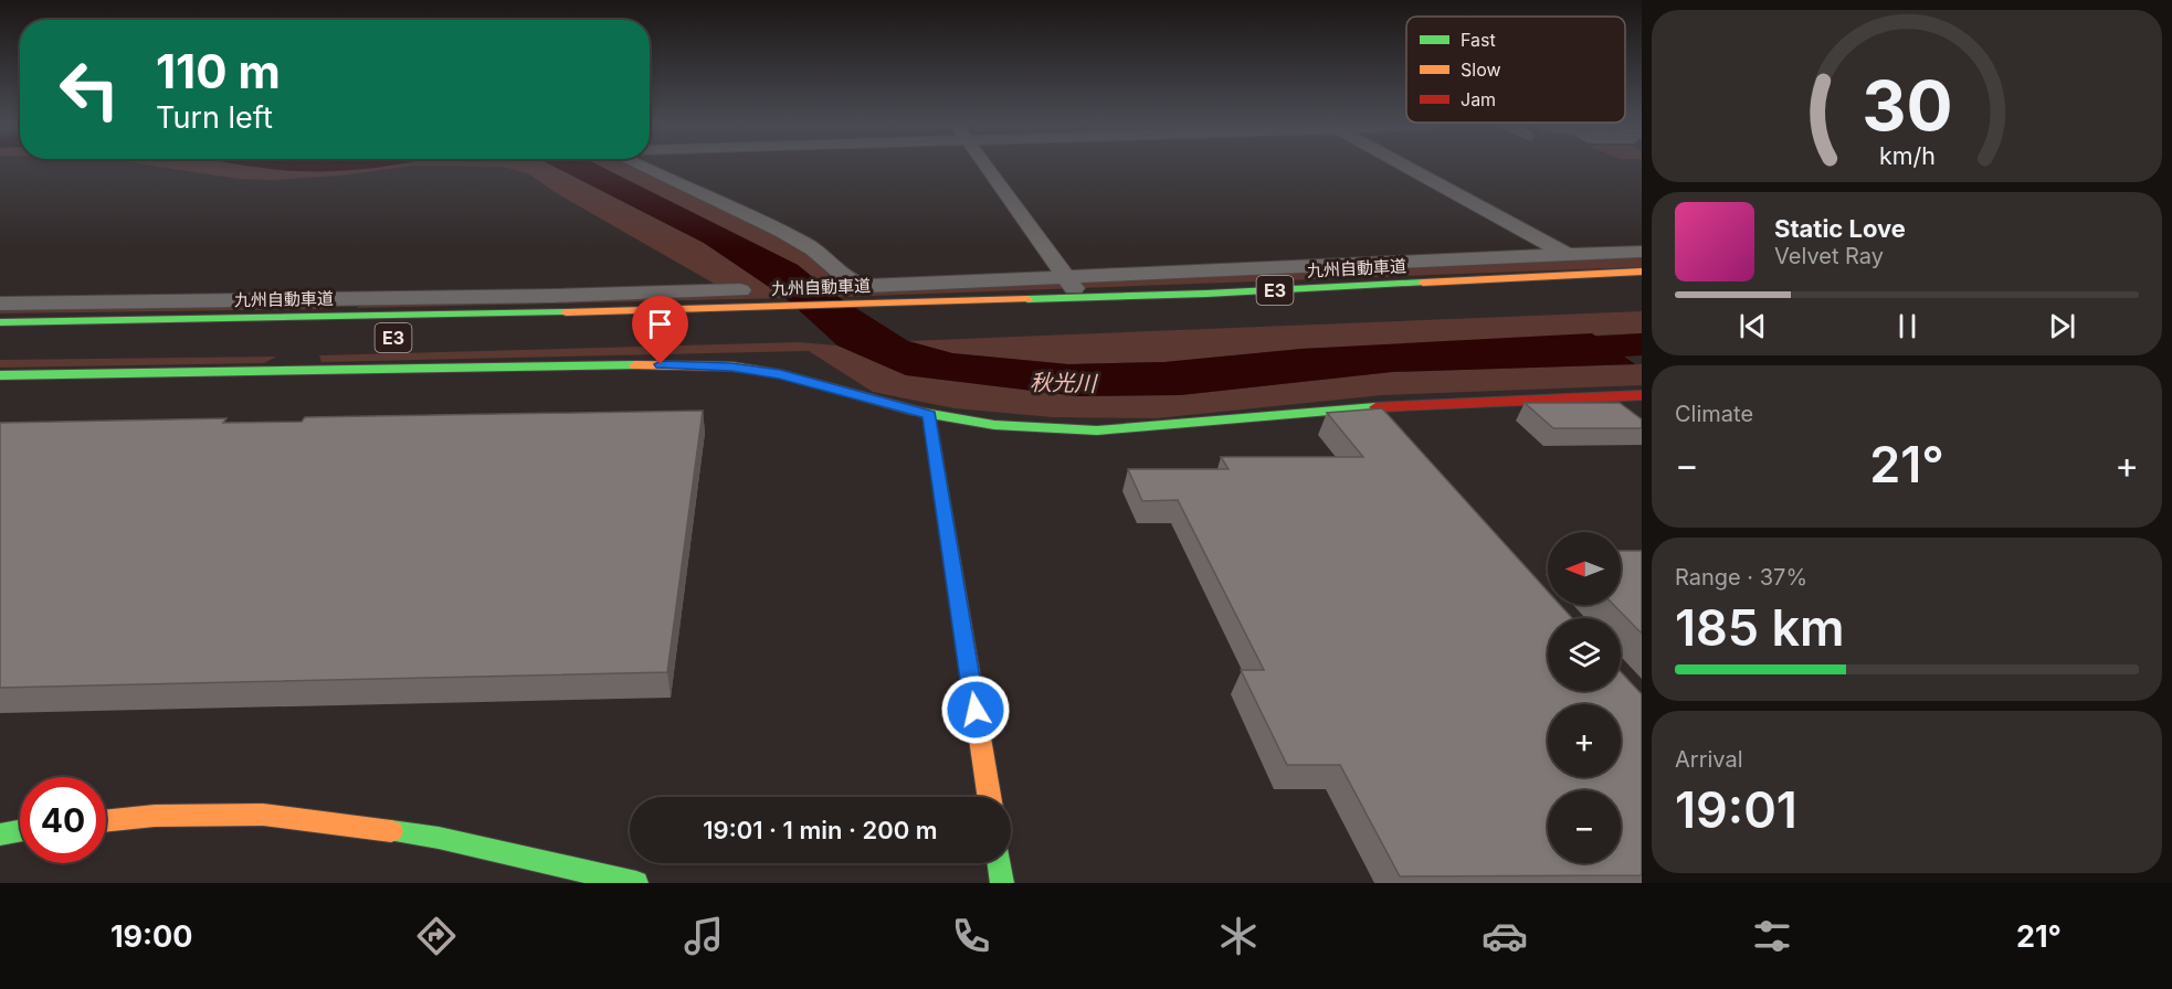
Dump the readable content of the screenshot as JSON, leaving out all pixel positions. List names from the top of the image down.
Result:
{
  "streets": {
    "main road": ["九州自動車道", "E3"]
  },
  "water": ["秋光川"],
  "legend": ["Fast", "Slow", "Jam"],
  "north": "left",
  "page": {
    "turn": ["110 m", "Turn left"],
    "song": ["Static Love", "Velvet Ray"],
    "tile": [
      "Climate",
      ["Range · 37%", "185 km"],
      ["Arrival", "19:01"]
    ],
    "heat": ["−", "21°", "+"],
    "map_buttons": ["+", "−"],
    "limit": "40",
    "trip": "19:01 · 1 min · 200 m",
    "tabs": ["19:00", "21°"],
    "gauge": ["30", "km/h"]
  }
}
